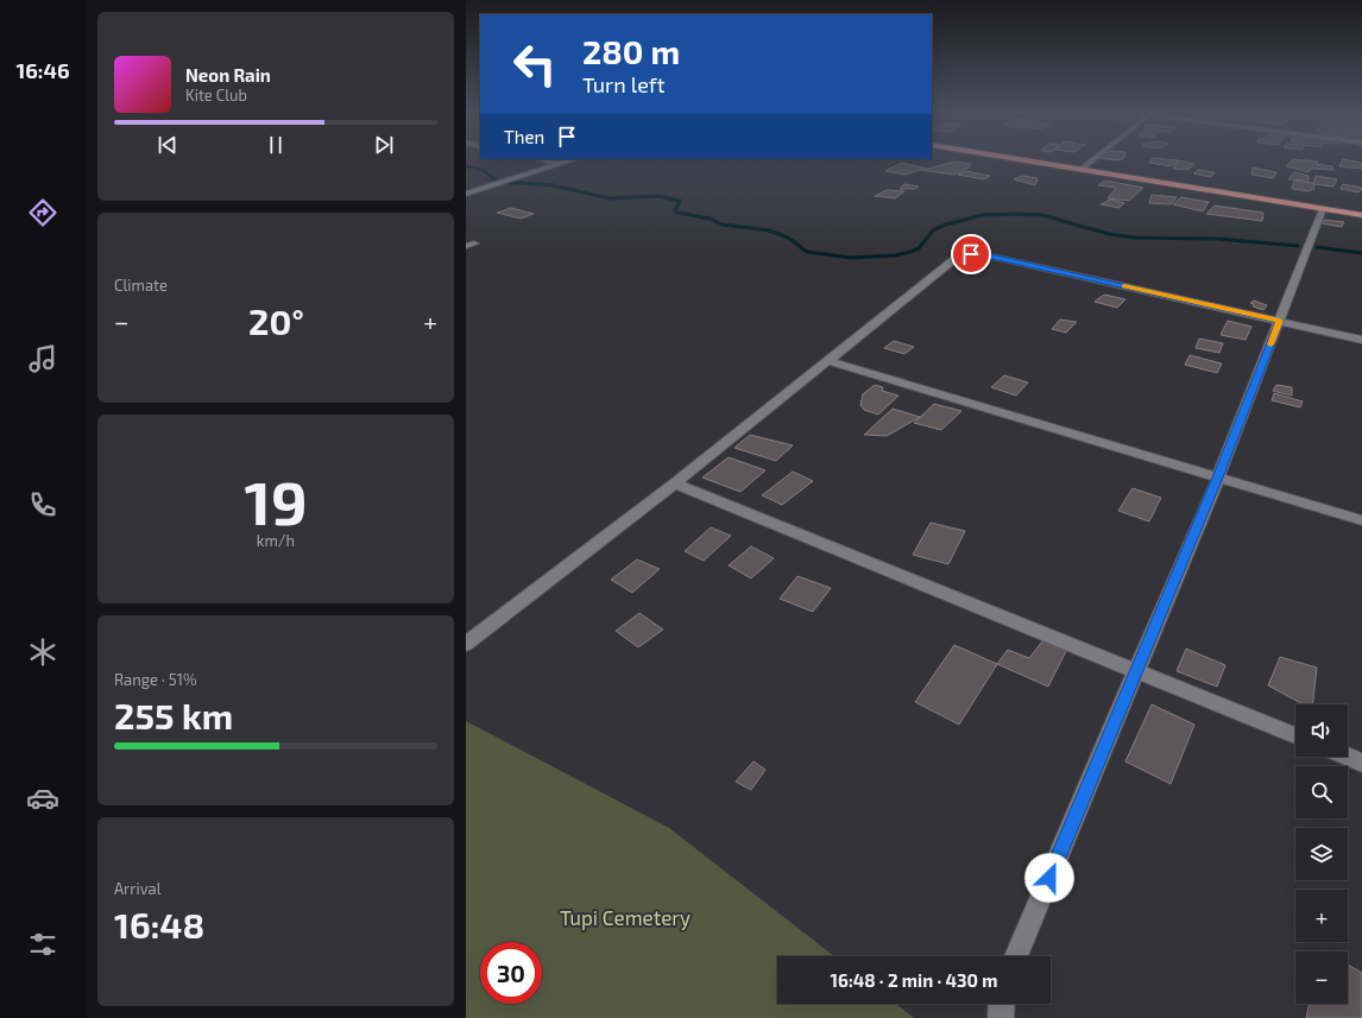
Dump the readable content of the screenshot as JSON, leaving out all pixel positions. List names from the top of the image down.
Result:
{
  "parks": ["Tupi Cemetery"],
  "page": {
    "tabs": "16:46",
    "turn": ["280 m", "Turn left"],
    "song": ["Neon Rain", "Kite Club"],
    "then": "Then",
    "tile": [
      "Climate",
      ["19", "km/h"],
      ["Range · 51%", "255 km"],
      ["Arrival", "16:48"]
    ],
    "heat": ["−", "20°", "+"],
    "map_buttons": ["+", "−"],
    "limit": "30",
    "trip": "16:48 · 2 min · 430 m"
  }
}
